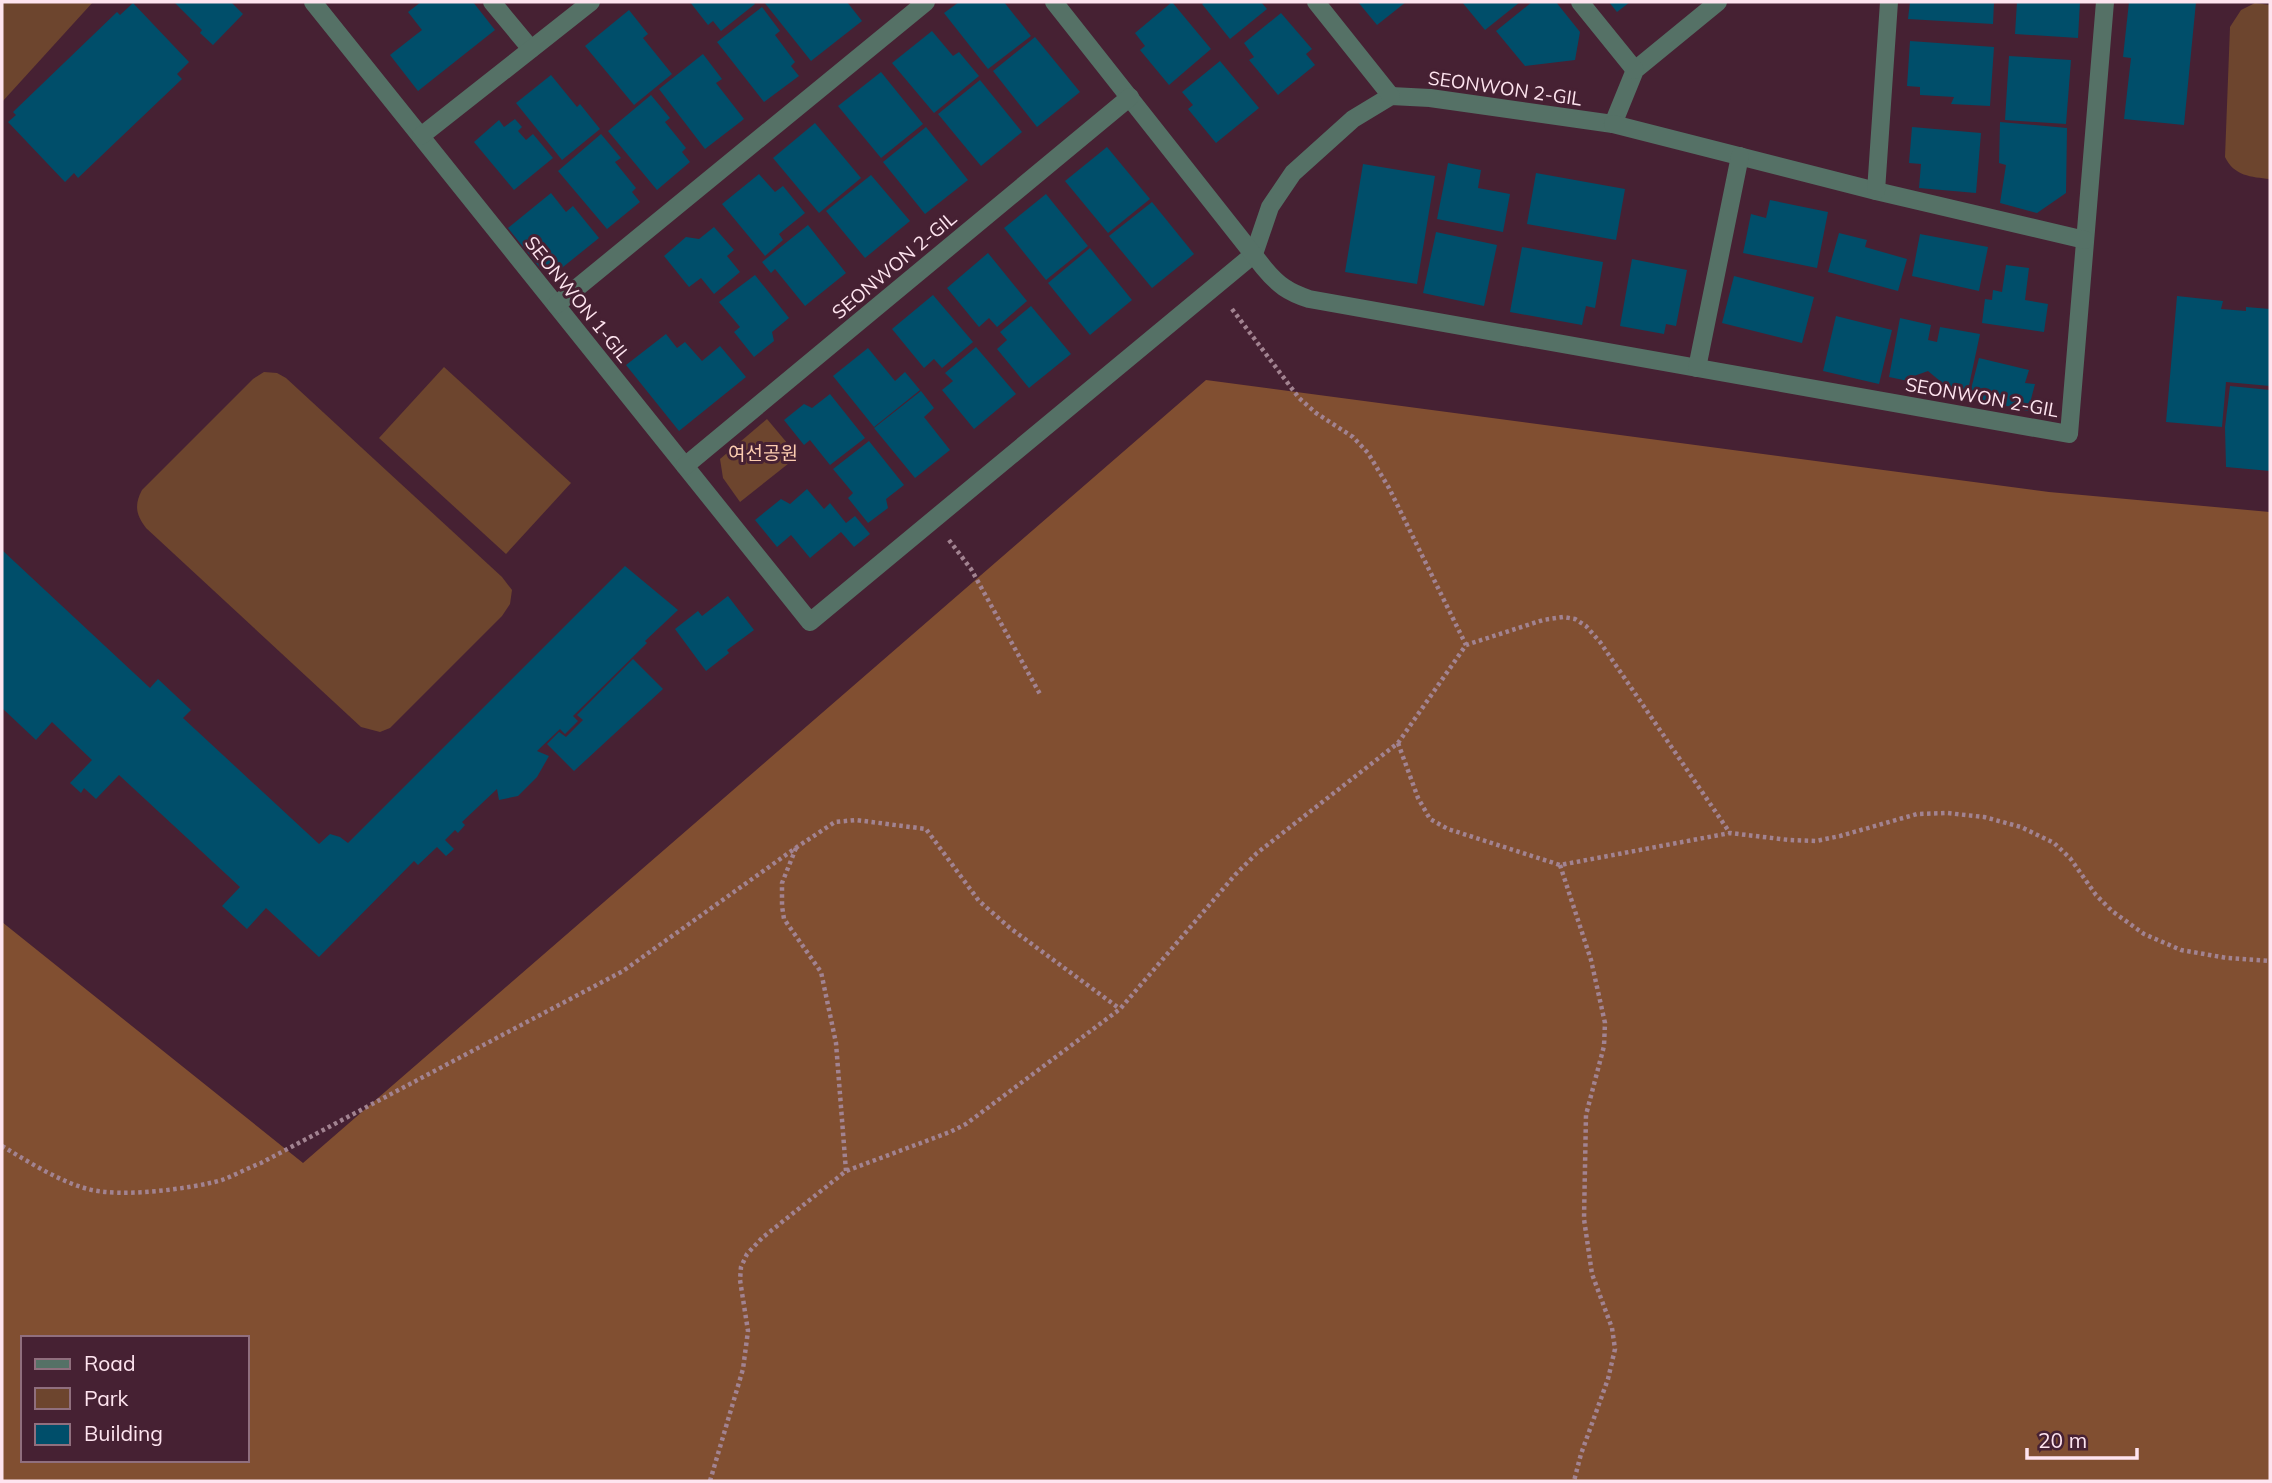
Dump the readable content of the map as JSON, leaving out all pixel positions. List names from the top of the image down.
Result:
{
  "streets": {
    "street": ["SEONWON 2-GIL", "SEONWON 1-GIL"]
  },
  "crossings": [
    ["SEONWON 2-GIL", "SEONWON 1-GIL"]
  ],
  "parks": ["여선공원"],
  "legend": ["Road", "Park", "Building"],
  "scale_bar": "20 m"
}
